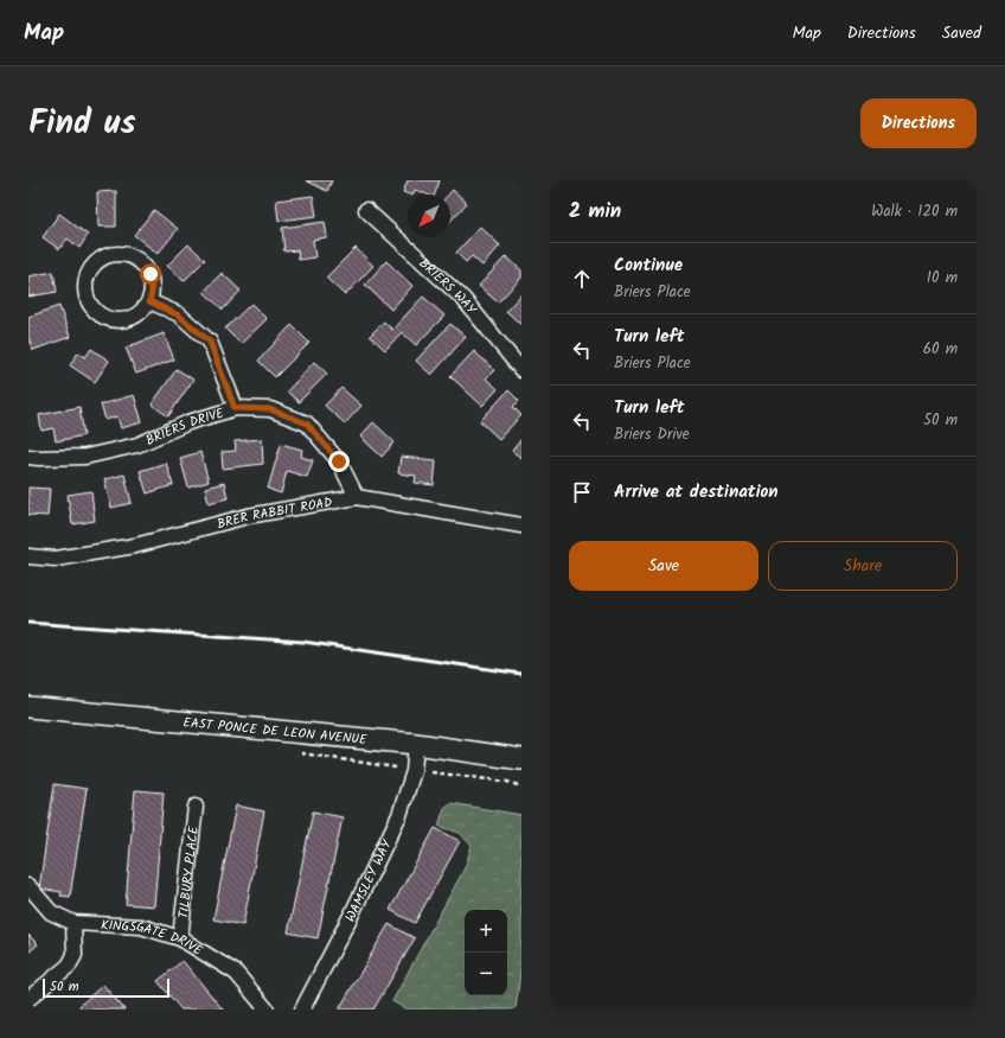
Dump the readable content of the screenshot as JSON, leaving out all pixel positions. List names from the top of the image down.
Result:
{
  "streets": {
    "main road": ["EAST PONCE DE LEON AVENUE"],
    "street": [
      "BRIERS WAY",
      "BRIERS DRIVE",
      "BRER RABBIT ROAD",
      "TILBURY PLACE",
      "WAMSLEY WAY",
      "KINGSGATE DRIVE"
    ]
  },
  "crossings": [
    ["BRIERS DRIVE", "BRER RABBIT ROAD"],
    ["EAST PONCE DE LEON AVENUE", "WAMSLEY WAY"],
    ["TILBURY PLACE", "KINGSGATE DRIVE"]
  ],
  "scale_bar": "50 m",
  "north": "bottom left",
  "page": {
    "header": "Map",
    "nav": ["Map", "Directions", "Saved"],
    "title": "Find us",
    "buttons": [
      "Directions",
      ["Save", "Share"]
    ],
    "heading": ["2 min", "Walk · 120 m"],
    "list": [
      ["Continue", "Briers Place", "10 m"],
      ["Turn left", "Briers Place", "60 m"],
      ["Turn left", "Briers Drive", "50 m"],
      "Arrive at destination"
    ],
    "map_buttons": ["+", "−"],
    "scale": "50 m"
  }
}
